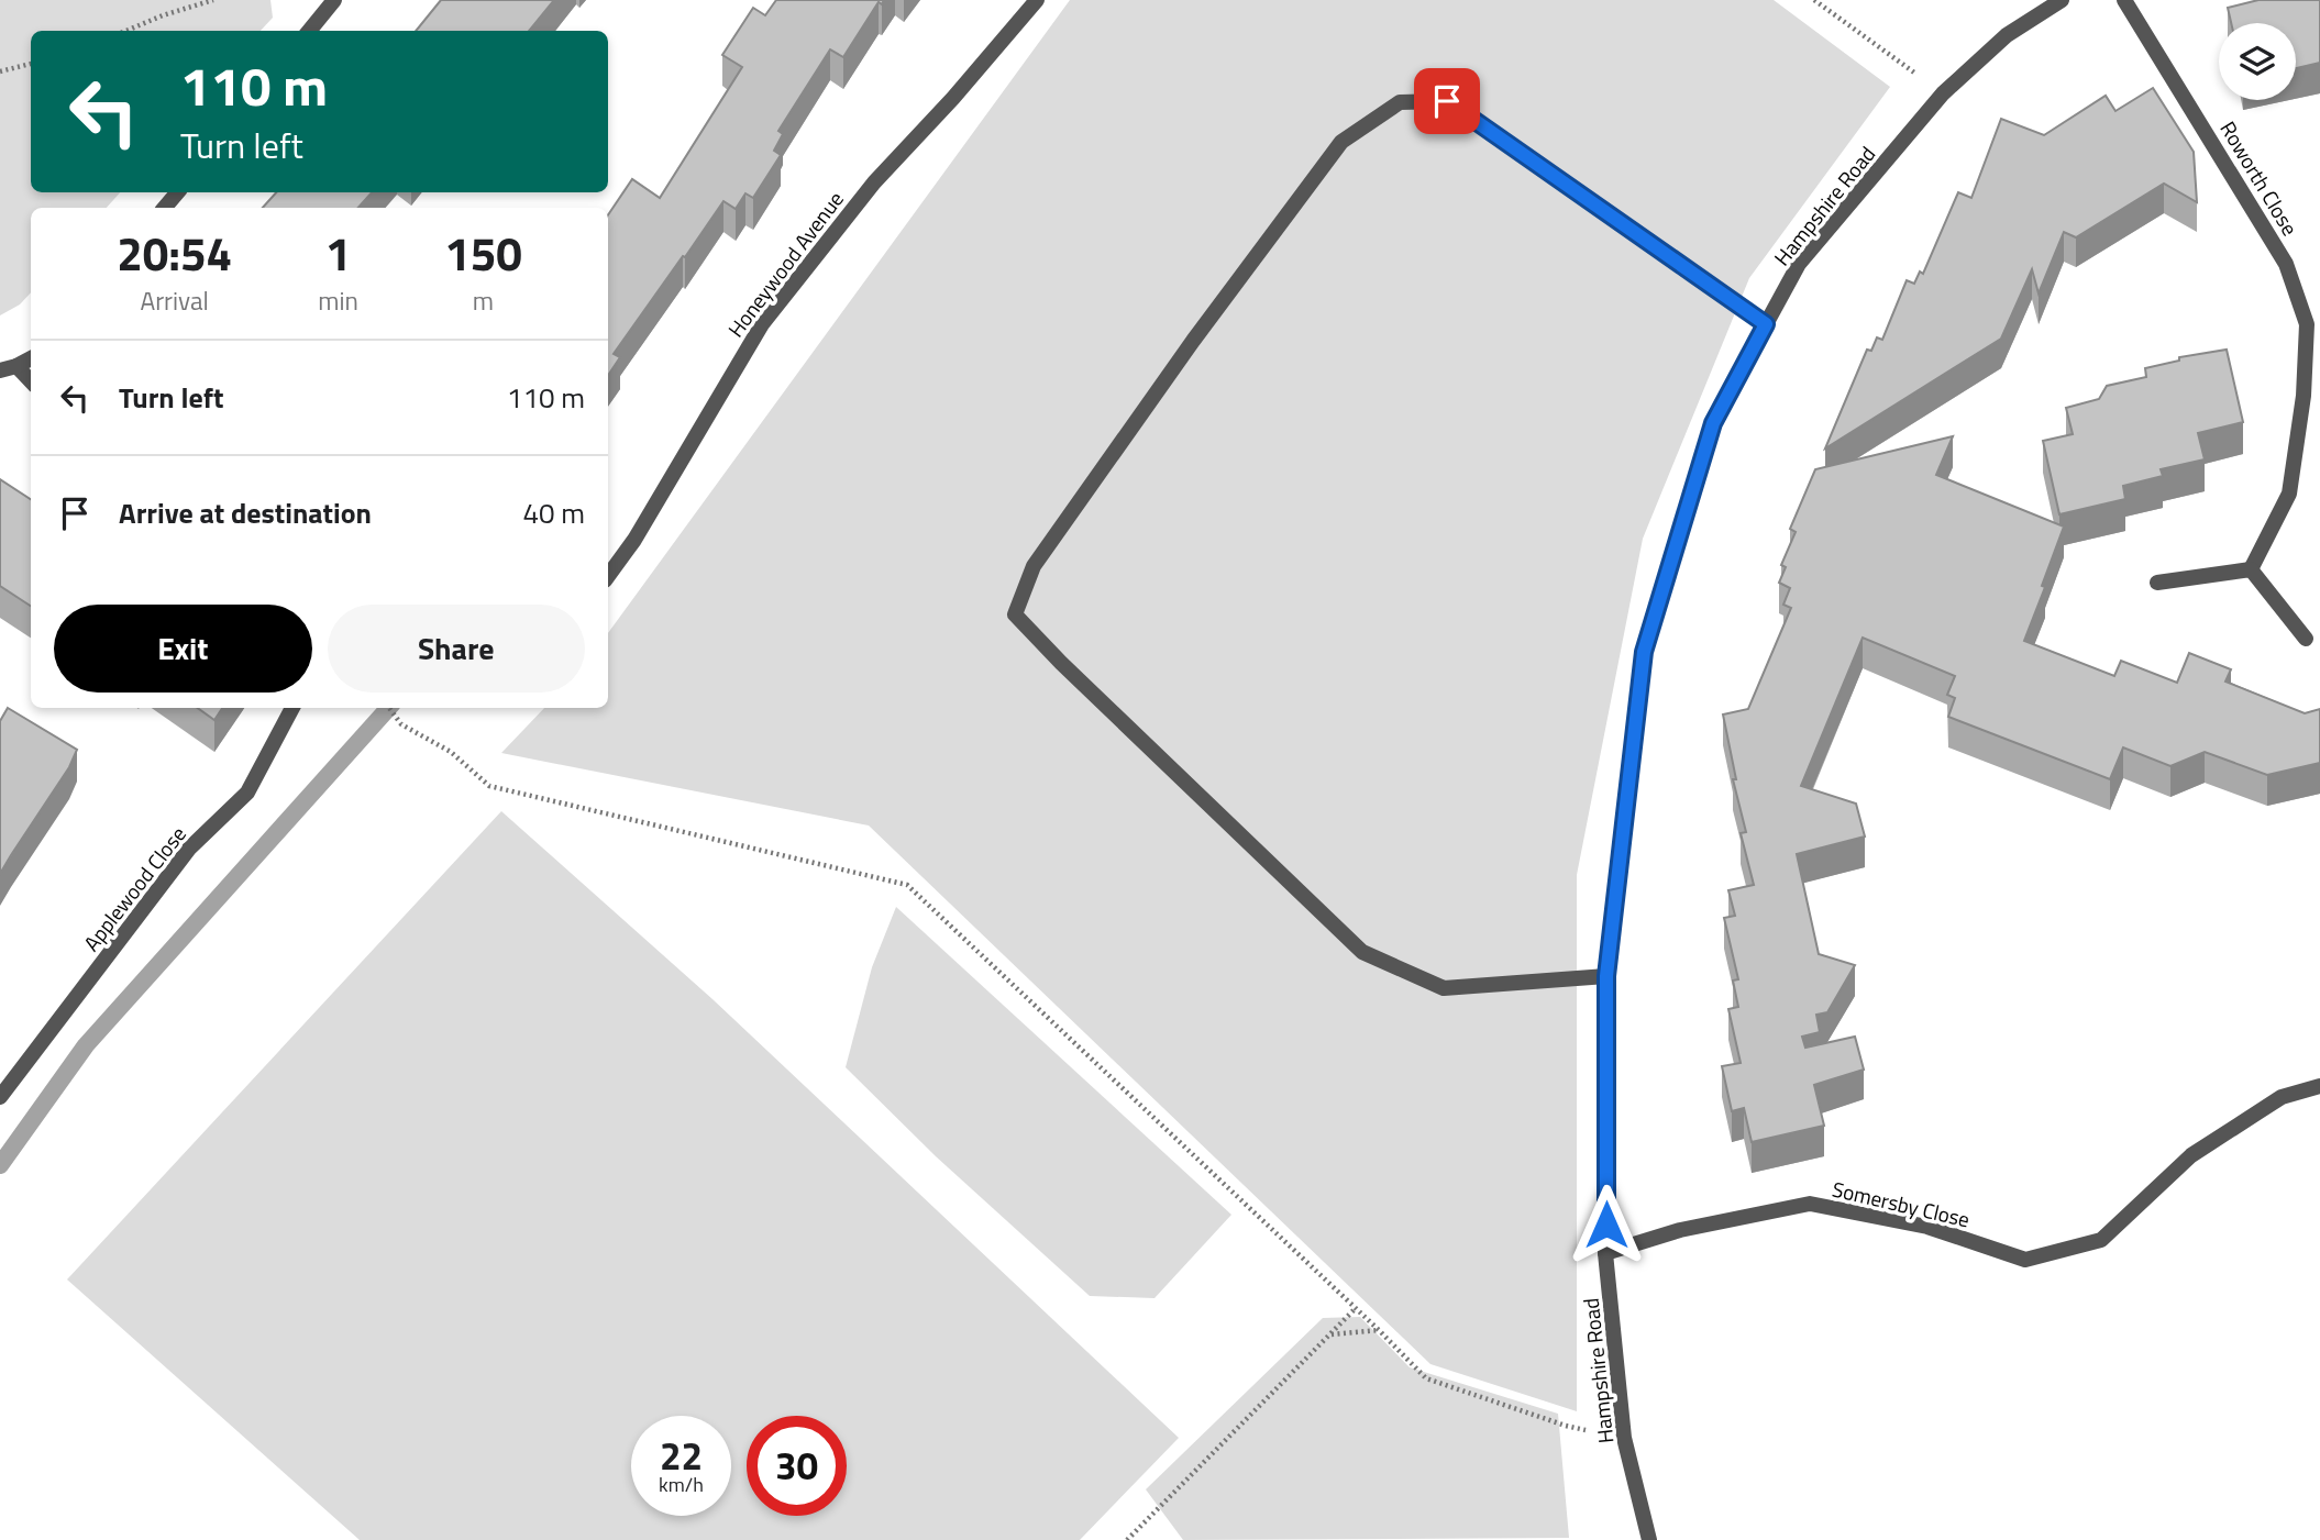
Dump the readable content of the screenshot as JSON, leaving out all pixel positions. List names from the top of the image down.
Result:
{
  "streets": {
    "street": [
      "Roworth Close",
      "Hampshire Road",
      "Honeywood Avenue",
      "Applewood Close",
      "Somersby Close"
    ]
  },
  "crossings": [
    ["Hampshire Road", "Somersby Close"]
  ],
  "page": {
    "turn": ["110 m", "Turn left"],
    "eta": [
      "20:54",
      "Arrival",
      "1",
      "min",
      "150",
      "m"
    ],
    "list": [
      {
        "name": "Turn left",
        "value": "110 m"
      },
      {
        "name": "Arrive at destination",
        "value": "40 m"
      }
    ],
    "buttons": ["Exit", "Share"],
    "speed": "22 km/h",
    "limit": "30"
  }
}
